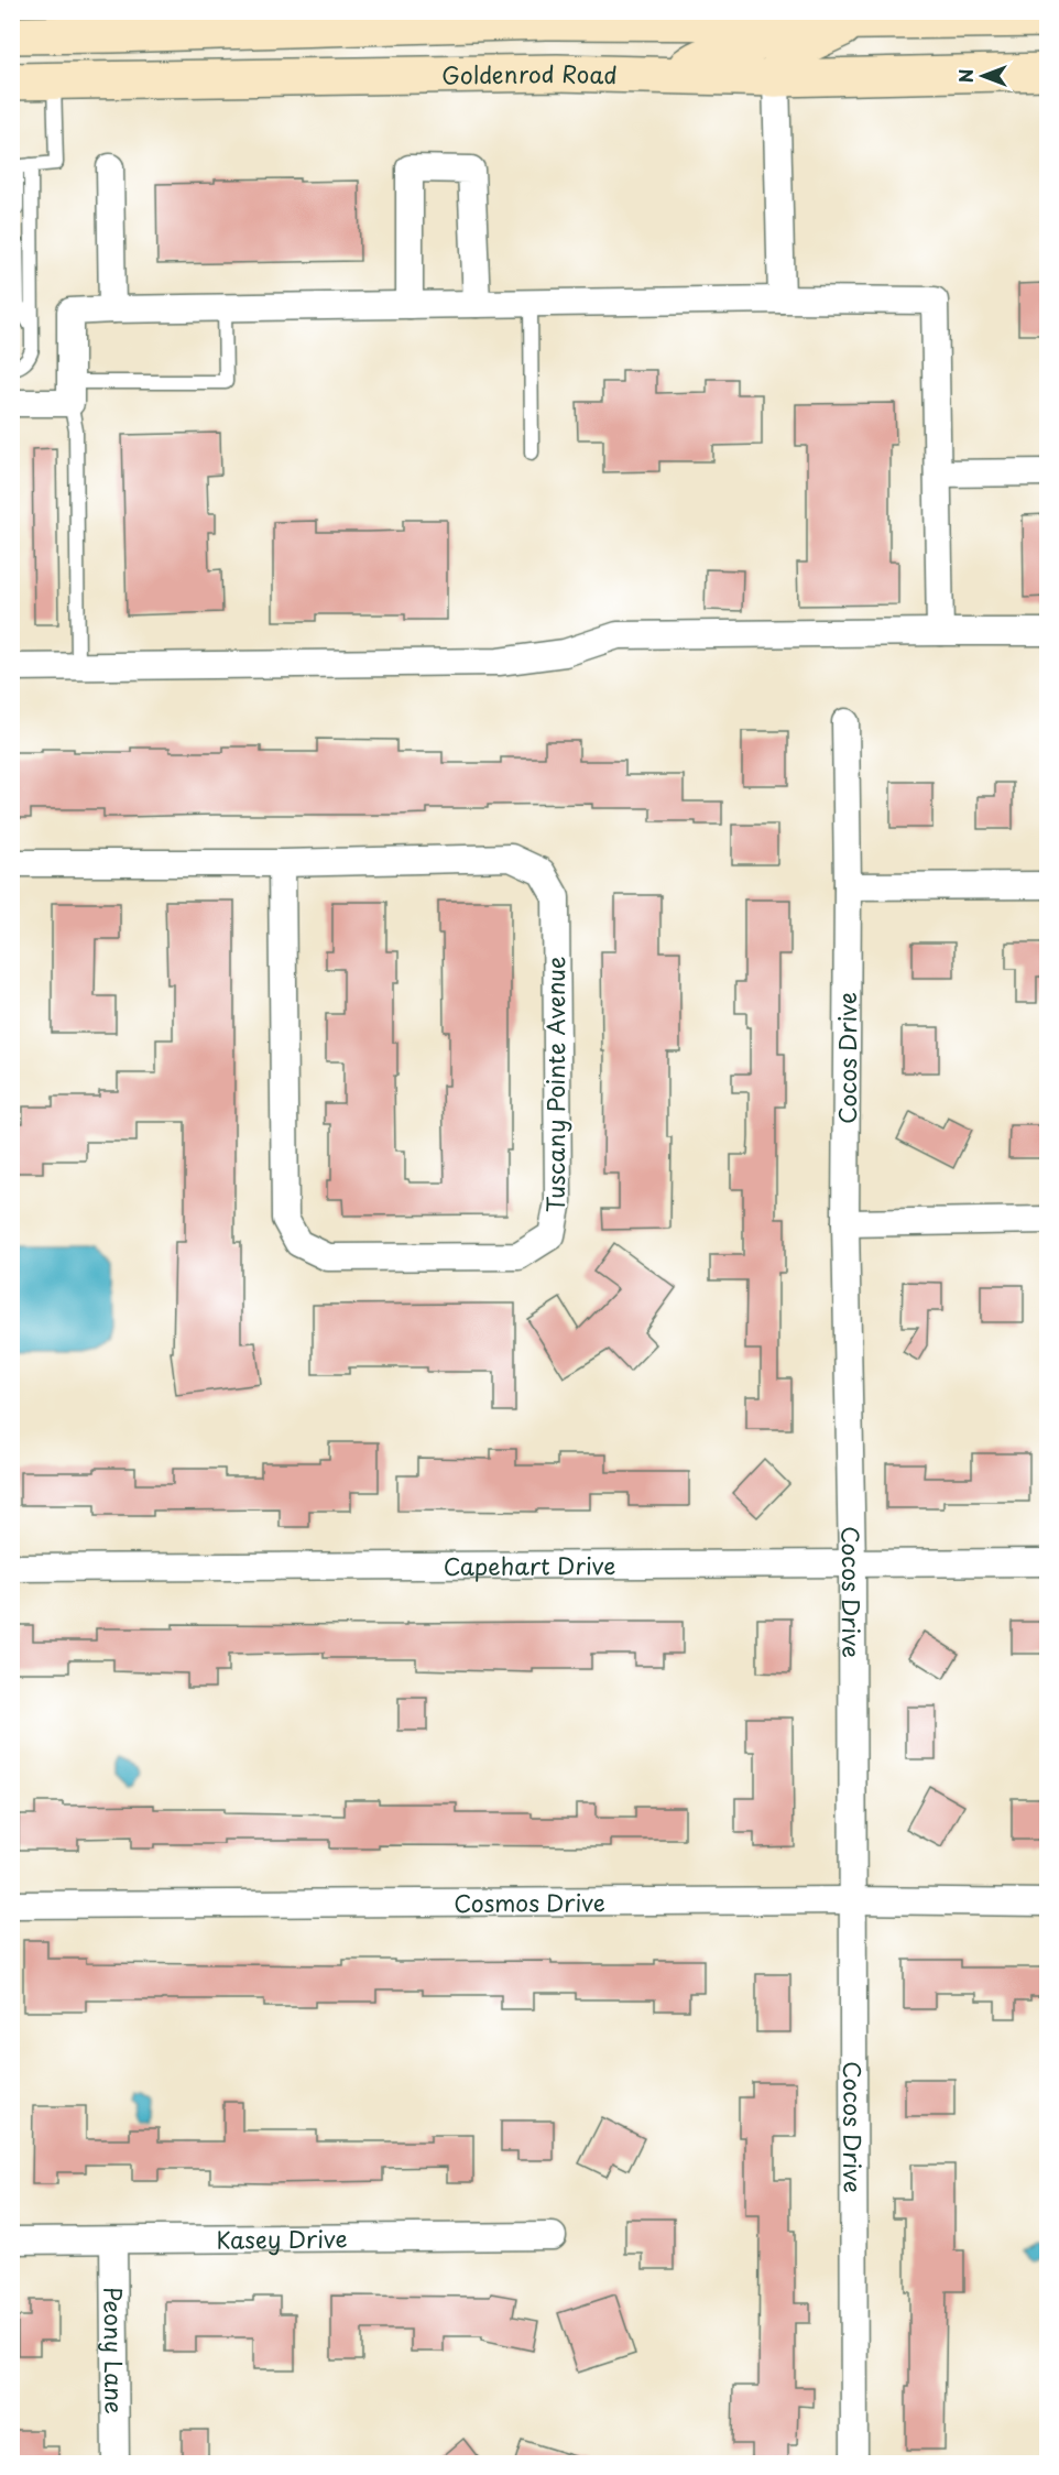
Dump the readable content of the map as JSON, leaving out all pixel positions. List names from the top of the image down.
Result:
{
  "streets": {
    "main road": ["Goldenrod Road"],
    "street": [
      "Cocos Drive",
      "Tuscany Pointe Avenue",
      "Capehart Drive",
      "Cosmos Drive",
      "Kasey Drive",
      "Peony Lane"
    ]
  },
  "crossings": [
    ["Cocos Drive", "Capehart Drive"],
    ["Cocos Drive", "Cosmos Drive"],
    ["Kasey Drive", "Peony Lane"]
  ],
  "north": "left"
}
